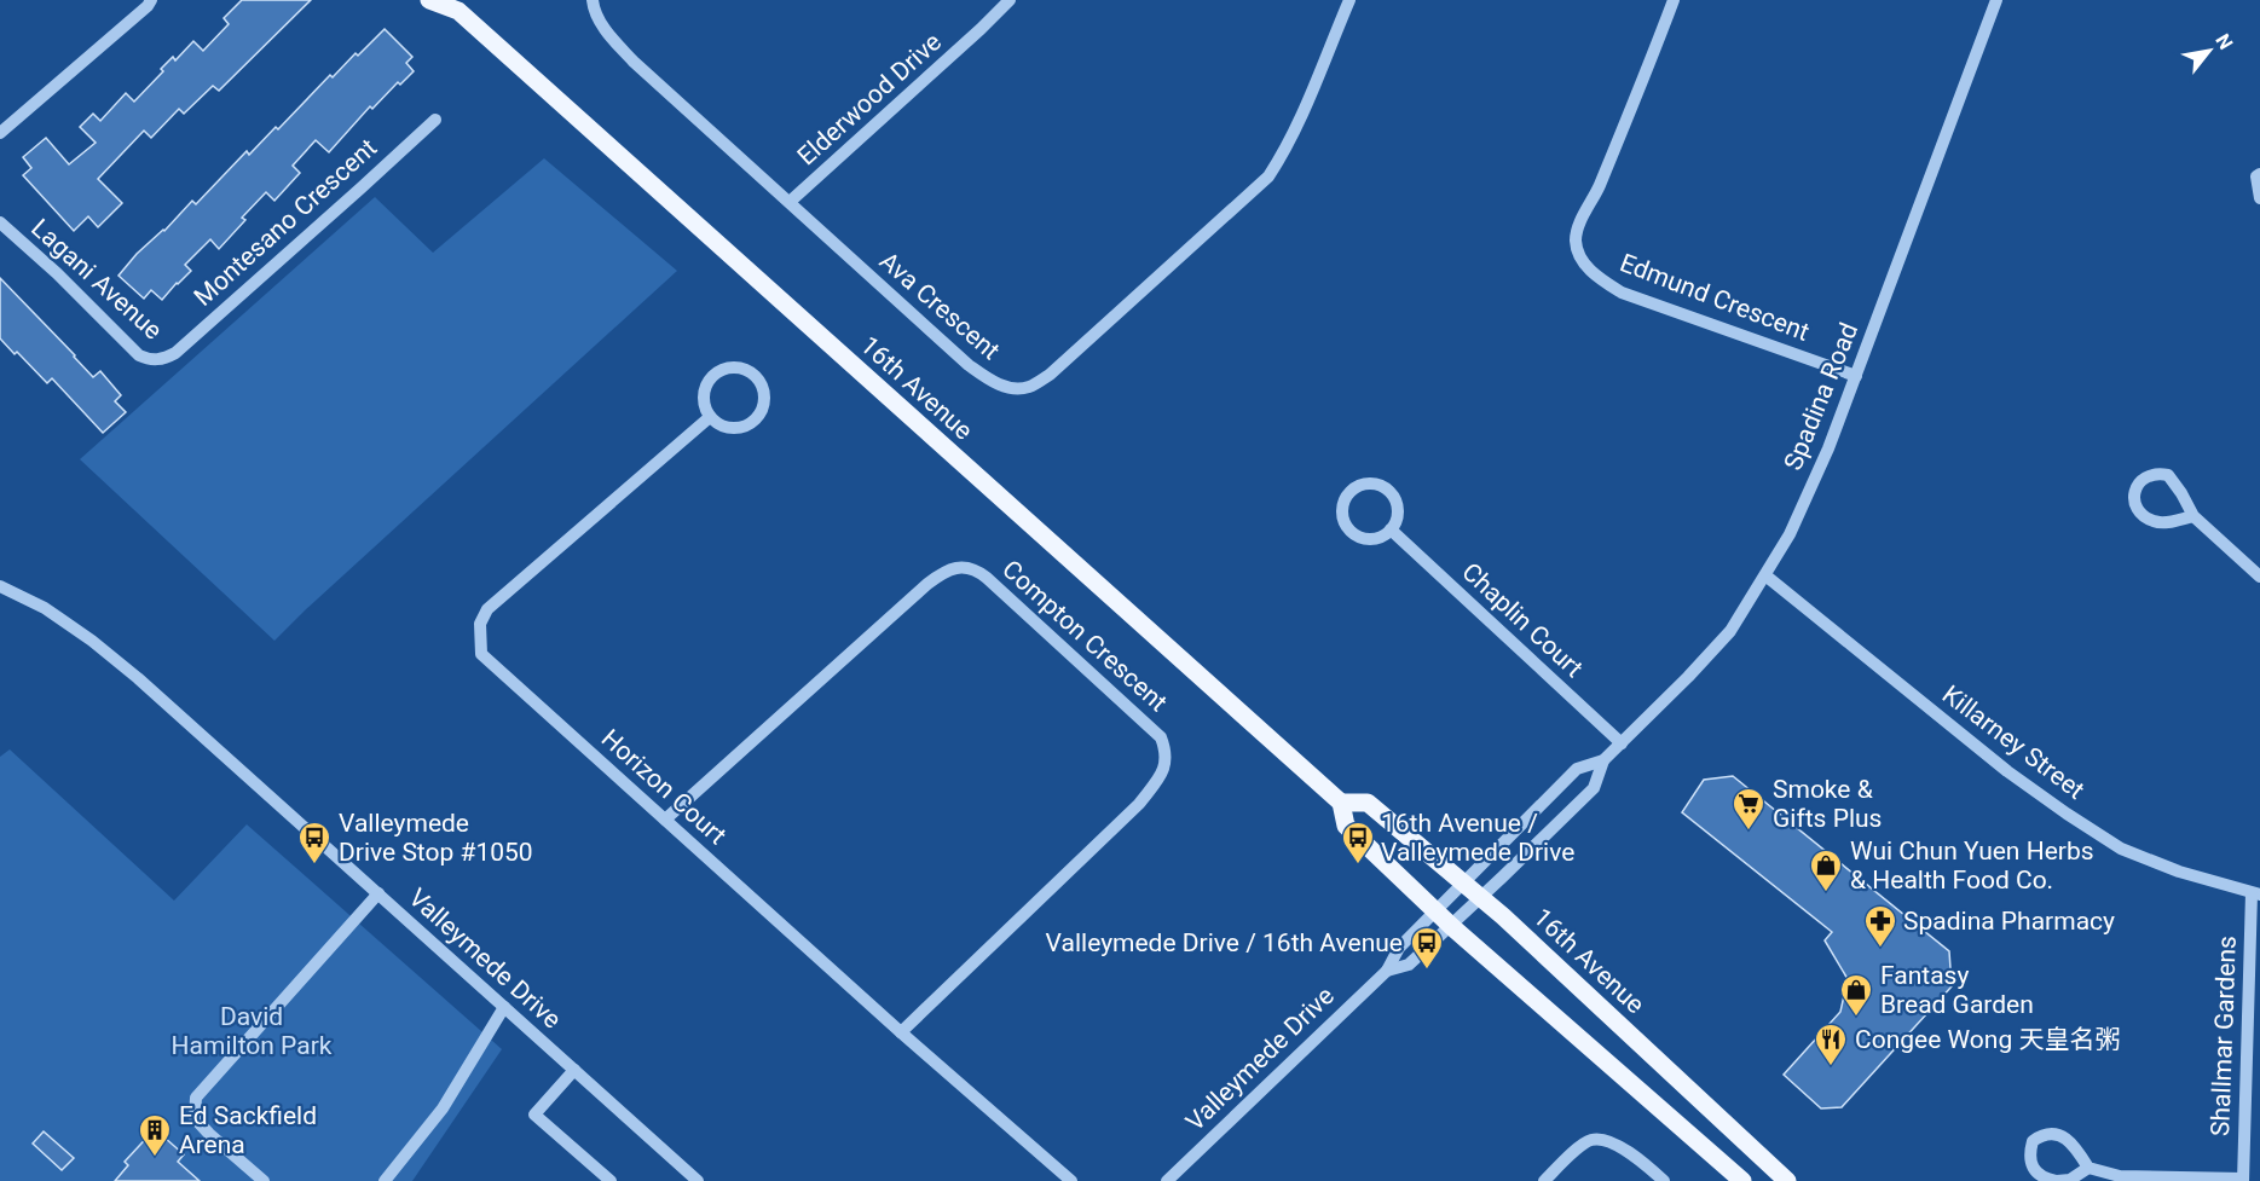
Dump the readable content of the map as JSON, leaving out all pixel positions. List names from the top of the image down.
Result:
{
  "streets": {
    "main road": ["16th Avenue"],
    "street": [
      "Elderwood Drive",
      "Montesano Crescent",
      "Lagani Avenue",
      "Edmund Crescent",
      "Ava Crescent",
      "Spadina Road",
      "Chaplin Court",
      "Compton Crescent",
      "Killarney Street",
      "Horizon Court",
      "Valleymede Drive",
      "Shallmar Gardens"
    ]
  },
  "crossings": [
    ["Elderwood Drive", "Ava Crescent"],
    ["Montesano Crescent", "Lagani Avenue"],
    ["Edmund Crescent", "Spadina Road"],
    ["16th Avenue", "Spadina Road"],
    ["16th Avenue", "Valleymede Drive"],
    ["Spadina Road", "Chaplin Court"],
    ["Spadina Road", "Killarney Street"],
    ["Spadina Road", "Valleymede Drive"],
    ["Compton Crescent", "Horizon Court"],
    ["Killarney Street", "Shallmar Gardens"]
  ],
  "parks": ["David Hamilton Park"],
  "places": {
    "supermarket": ["Smoke & Gifts Plus"],
    "bus stop": ["Valleymede Drive Stop #1050", "16th Avenue / Valleymede Drive", "Valleymede Drive / 16th Avenue"],
    "shop": ["Wui Chun Yuen Herbs & Health Food Co.", "Fantasy Bread Garden"],
    "pharmacy": ["Spadina Pharmacy"],
    "restaurant": ["Congee Wong 天皇名粥"],
    "building": ["Ed Sackfield Arena"]
  },
  "north": "top right"
}
